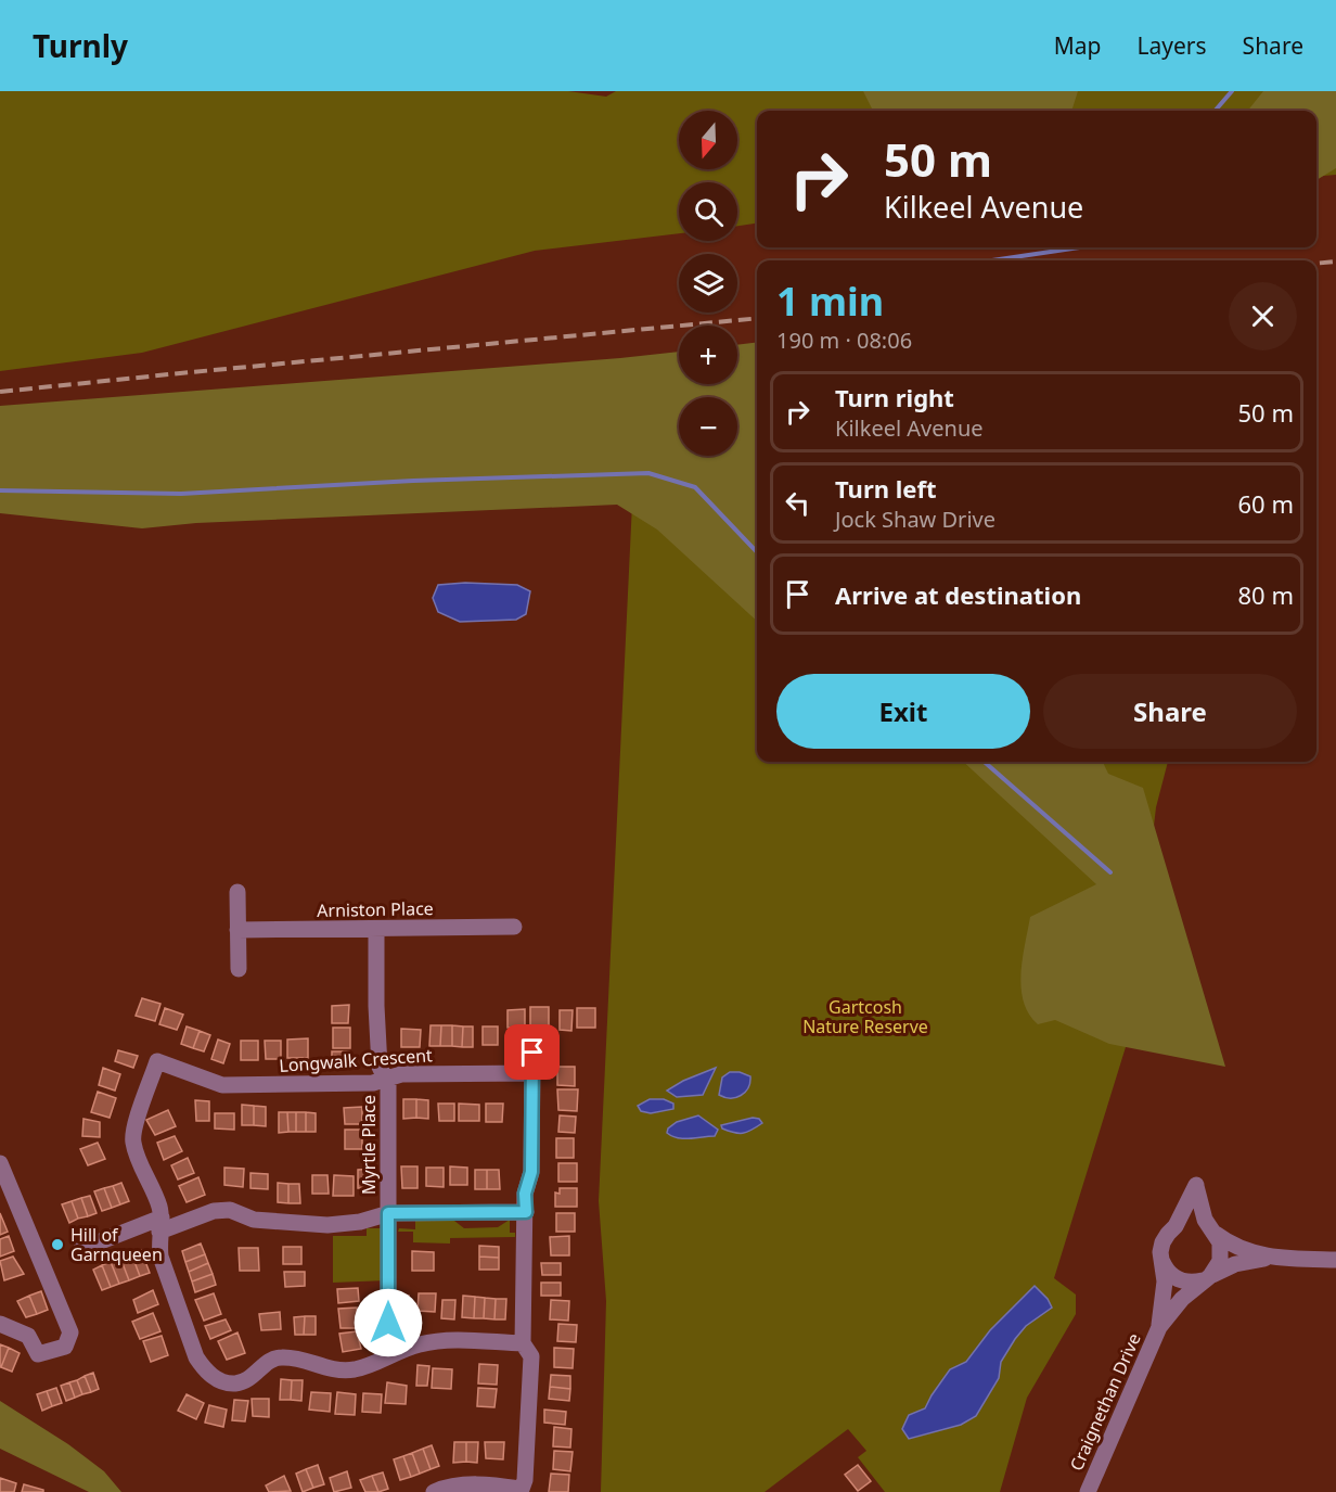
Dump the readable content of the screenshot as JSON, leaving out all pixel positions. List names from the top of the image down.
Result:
{
  "streets": {
    "street": [
      "Arniston Place",
      "Longwalk Crescent",
      "Myrtle Place",
      "Craignethan Drive"
    ]
  },
  "crossings": [
    ["Arniston Place", "Myrtle Place"],
    ["Longwalk Crescent", "Myrtle Place"]
  ],
  "parks": ["Gartcosh Nature Reserve"],
  "places": ["Hill of Garnqueen"],
  "north": "bottom",
  "page": {
    "header": "Turnly",
    "nav": ["Map", "Layers", "Share"],
    "map_buttons": ["+", "−"],
    "turn": ["50 m", "Kilkeel Avenue"],
    "heading": ["1 min", "190 m · 08:06"],
    "list": [
      {
        "name": "Turn right",
        "note": "Kilkeel Avenue",
        "value": "50 m"
      },
      {
        "name": "Turn left",
        "note": "Jock Shaw Drive",
        "value": "60 m"
      },
      {
        "name": "Arrive at destination",
        "value": "80 m"
      }
    ],
    "buttons": ["Exit", "Share"]
  }
}
